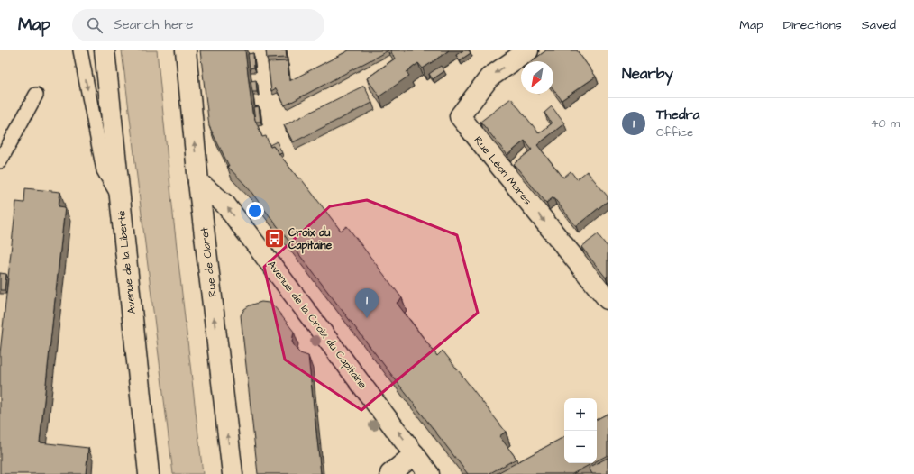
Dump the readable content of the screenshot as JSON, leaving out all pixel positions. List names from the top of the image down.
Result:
{
  "streets": {
    "street": [
      "Rue Léon Marès",
      "Avenue de la Liberté",
      "Rue de Claret",
      "Avenue de la Croix du Capitaine"
    ]
  },
  "crossings": [
    ["Rue de Claret", "Avenue de la Croix du Capitaine"]
  ],
  "one_way": ["Rue de Claret", "Avenue de la Croix du Capitaine"],
  "places": {
    "bus stop": ["Croix du Capitaine"]
  },
  "north": "bottom left",
  "page": {
    "header": "Map",
    "search": "Search here",
    "nav": ["Map", "Directions", "Saved"],
    "heading": "Nearby",
    "list": [
      {
        "mark": "1",
        "name": "Thedra",
        "note": "Office",
        "value": "40 m"
      }
    ],
    "pins": "1",
    "map_buttons": ["+", "−"]
  }
}
